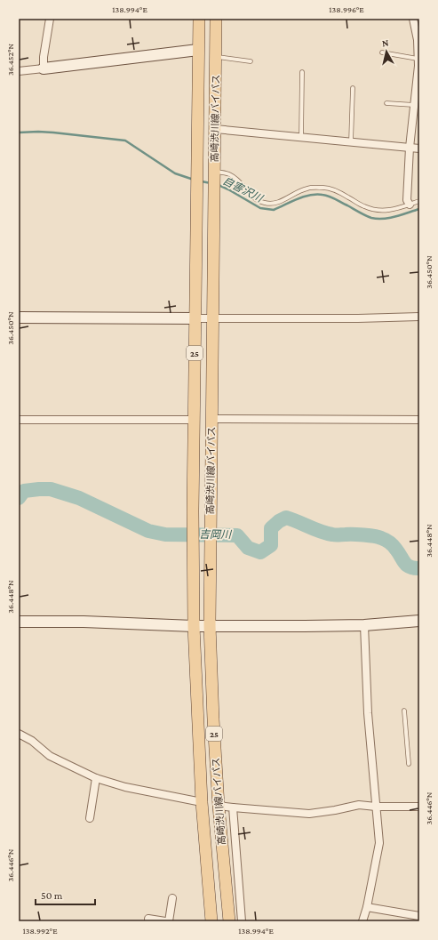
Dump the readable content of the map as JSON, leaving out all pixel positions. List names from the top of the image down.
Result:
{
  "streets": {
    "main road": ["高崎渋川線バイパス", "25"]
  },
  "water": ["自害沢川", "吉岡川"],
  "scale_bar": "50 m",
  "north": "top",
  "coordinates": [
    "138.994°E",
    "138.996°E",
    "36.452°N",
    "36.450°N",
    "36.448°N",
    "36.446°N",
    "138.992°E"
  ]
}
